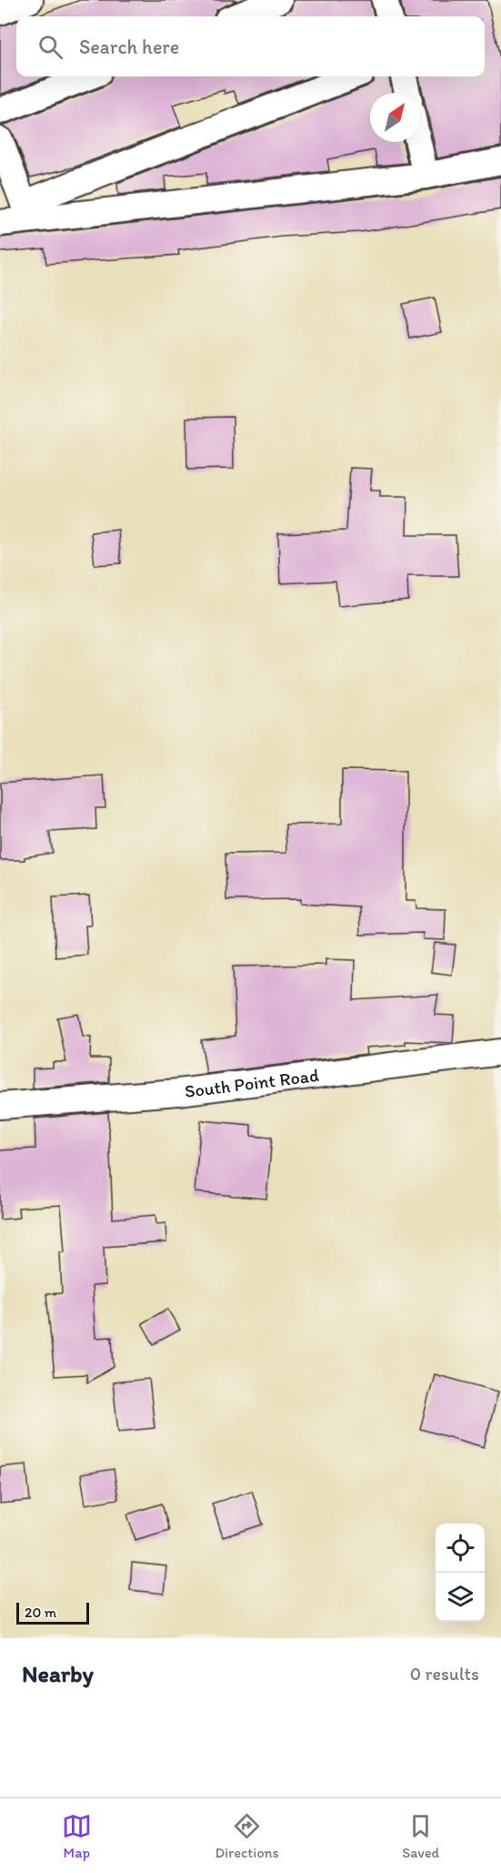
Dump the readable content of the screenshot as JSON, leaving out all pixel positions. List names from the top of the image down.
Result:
{
  "streets": {
    "street": ["South Point Road"]
  },
  "scale_bar": "20 m",
  "north": "top right",
  "page": {
    "search": "Search here",
    "scale": "20 m",
    "heading": ["Nearby", "0 results"],
    "nav": ["Map", "Directions", "Saved"]
  }
}
